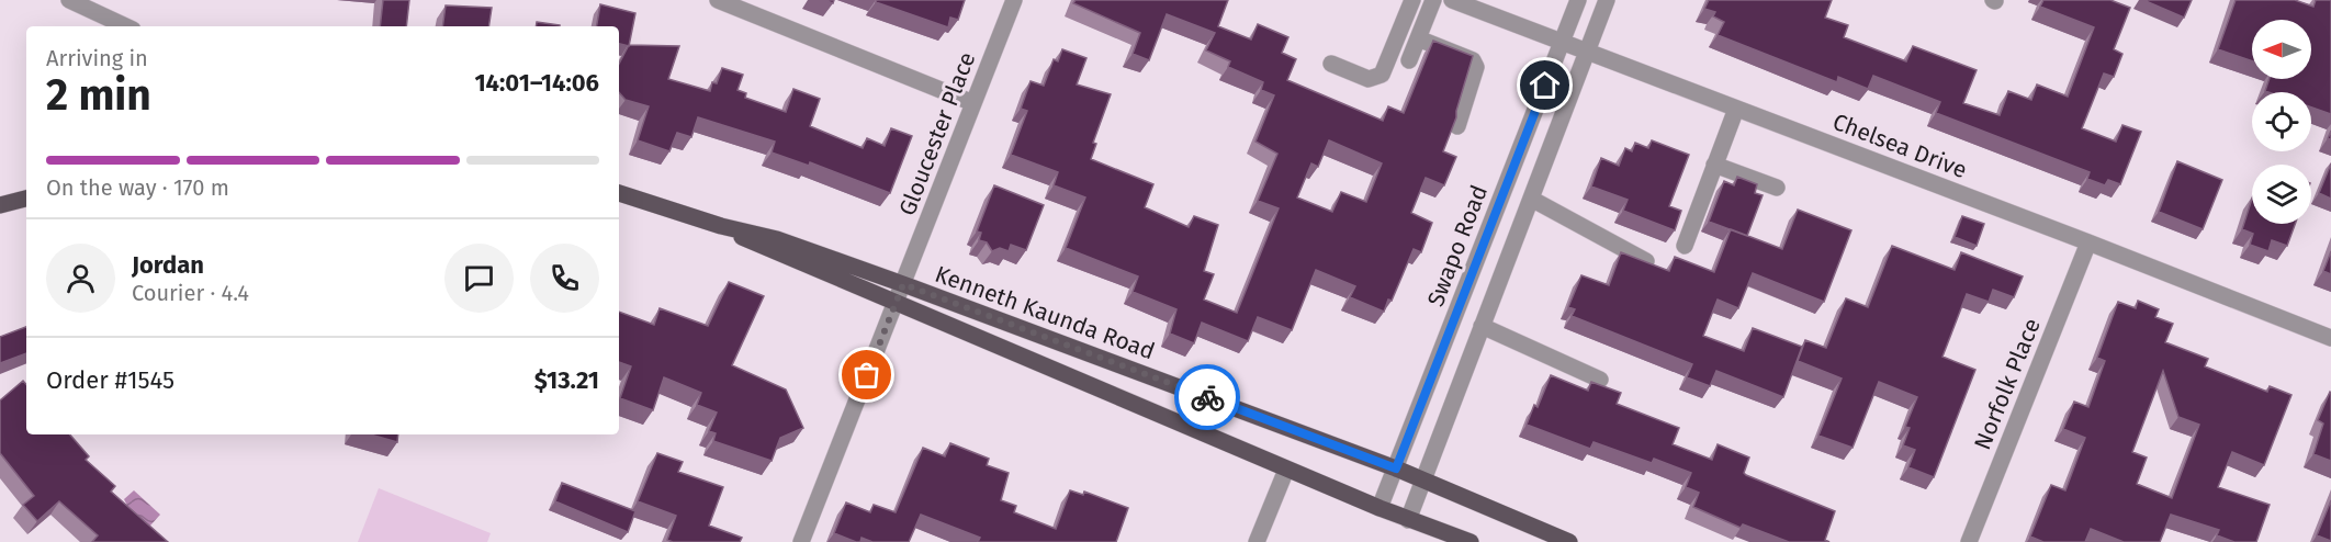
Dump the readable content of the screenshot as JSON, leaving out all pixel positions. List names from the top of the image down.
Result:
{
  "streets": {
    "main road": ["Kenneth Kaunda Road"],
    "street": [
      "Gloucester Place",
      "Chelsea Drive",
      "Swapo Road",
      "Norfolk Place"
    ]
  },
  "crossings": [
    ["Gloucester Place", "Kenneth Kaunda Road"],
    ["Chelsea Drive", "Swapo Road"],
    ["Chelsea Drive", "Norfolk Place"],
    ["Swapo Road", "Kenneth Kaunda Road"]
  ],
  "north": "left",
  "page": {
    "heading": ["2 min", "Arriving in", "14:01–14:06"],
    "panel": [
      "Jordan",
      "Courier · 4.4",
      "Order #1545",
      "$13.21"
    ],
    "bar": "On the way · 170 m"
  }
}
